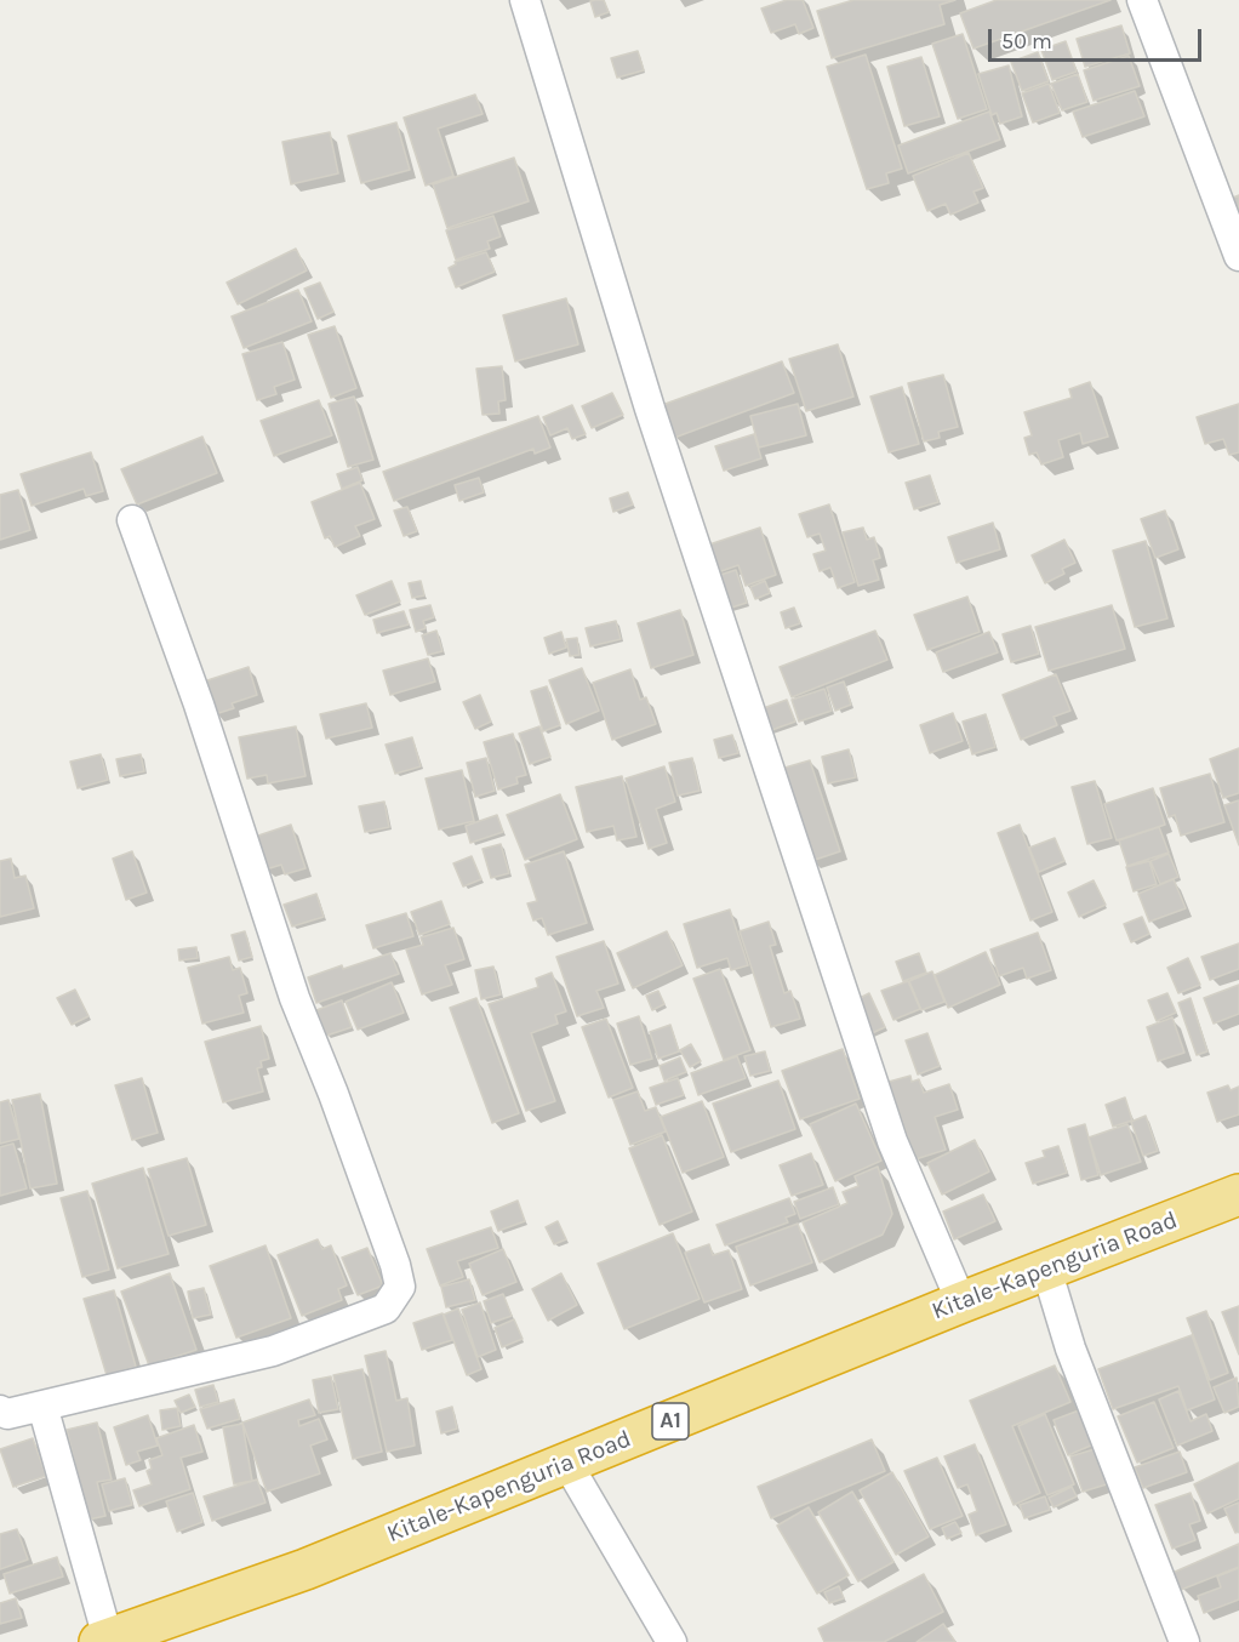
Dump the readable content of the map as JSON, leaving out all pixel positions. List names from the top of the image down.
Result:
{
  "streets": {
    "highway": ["Kitale-Kapenguria Road", "A1"]
  },
  "scale_bar": "50 m"
}
